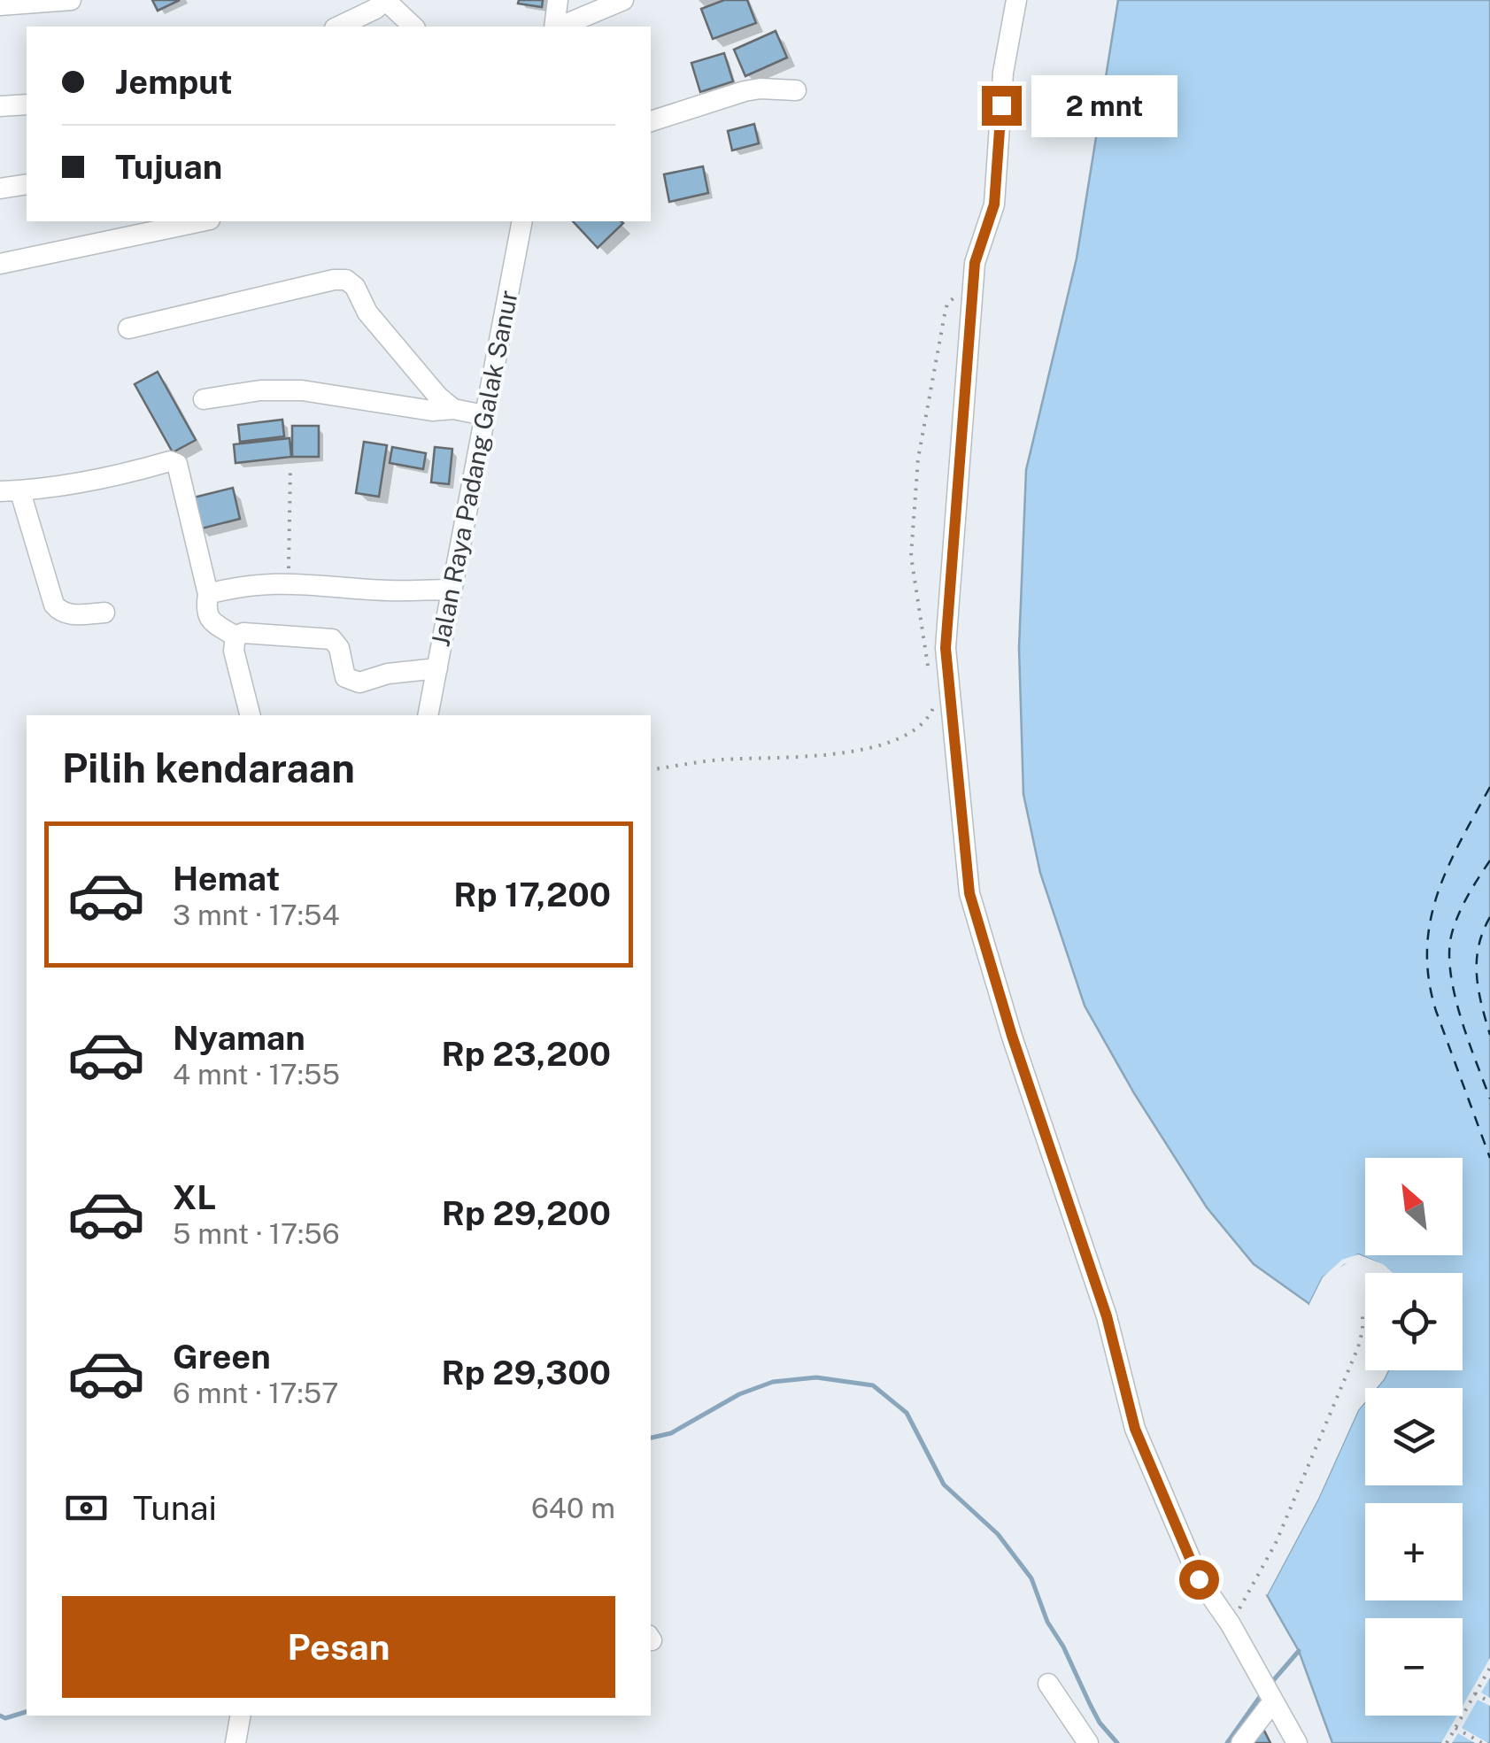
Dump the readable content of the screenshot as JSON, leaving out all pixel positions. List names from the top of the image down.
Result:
{
  "streets": {
    "street": ["Jalan Raya Padang Galak Sanur"]
  },
  "north": "top left",
  "page": {
    "banner": ["Jemput", "Tujuan"],
    "bubble": "2 mnt",
    "heading": "Pilih kendaraan",
    "list": [
      {
        "name": "Hemat",
        "note": "3 mnt · 17:54",
        "value": "Rp 17,200"
      },
      {
        "name": "Nyaman",
        "note": "4 mnt · 17:55",
        "value": "Rp 23,200"
      },
      {
        "name": "XL",
        "note": "5 mnt · 17:56",
        "value": "Rp 29,200"
      },
      {
        "name": "Green",
        "note": "6 mnt · 17:57",
        "value": "Rp 29,300"
      }
    ],
    "map_buttons": ["+", "−"],
    "pay": ["Tunai", "640 m"],
    "buttons": "Pesan"
  }
}
